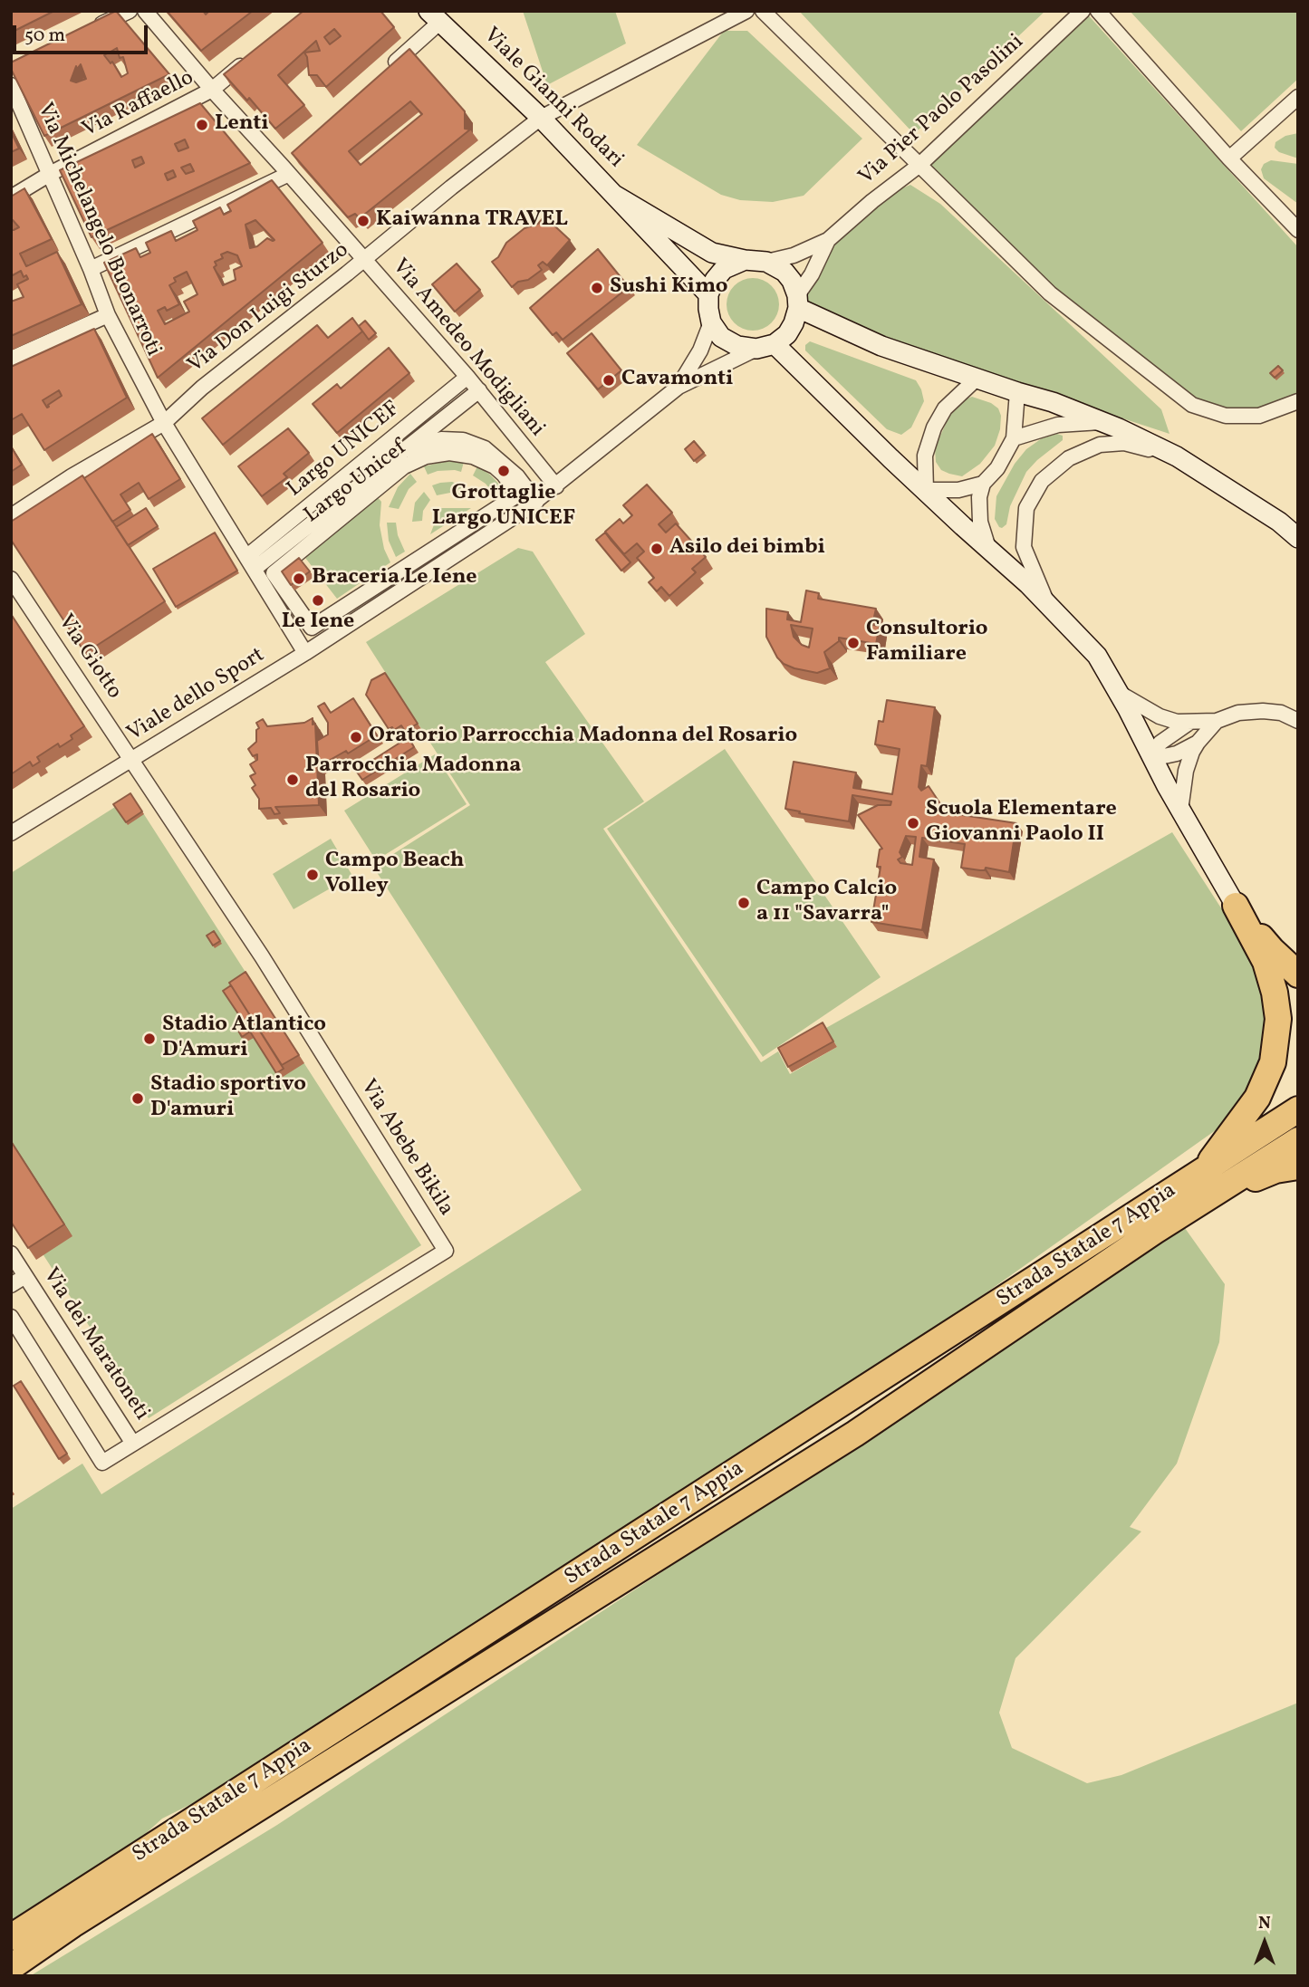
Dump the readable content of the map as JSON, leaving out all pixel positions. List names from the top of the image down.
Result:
{
  "streets": {
    "highway": ["Strada Statale 7 Appia"],
    "street": [
      "Viale Gianni Rodari",
      "Via Raffaello",
      "Via Pier Paolo Pasolini",
      "Via Michelangelo Buonarroti",
      "Via Don Luigi Sturzo",
      "Via Amedeo Modigliani",
      "Largo UNICEF",
      "Largo Unicef",
      "Via Giotto",
      "Viale dello Sport",
      "Via Abebe Bikila",
      "Via dei Maratoneti"
    ]
  },
  "crossings": [
    ["Viale Gianni Rodari", "Via Pier Paolo Pasolini"],
    ["Viale Gianni Rodari", "Via Don Luigi Sturzo"],
    ["Viale Gianni Rodari", "Viale dello Sport"],
    ["Via Raffaello", "Via Michelangelo Buonarroti"],
    ["Via Raffaello", "Via Amedeo Modigliani"],
    ["Via Pier Paolo Pasolini", "Viale dello Sport"],
    ["Via Michelangelo Buonarroti", "Via Don Luigi Sturzo"],
    ["Via Michelangelo Buonarroti", "Largo UNICEF"],
    ["Via Michelangelo Buonarroti", "Viale dello Sport"],
    ["Via Don Luigi Sturzo", "Via Amedeo Modigliani"],
    ["Via Amedeo Modigliani", "Largo UNICEF"],
    ["Via Amedeo Modigliani", "Viale dello Sport"],
    ["Largo UNICEF", "Viale dello Sport"],
    ["Via Giotto", "Viale dello Sport"],
    ["Via Giotto", "Via Abebe Bikila"],
    ["Viale dello Sport", "Via Abebe Bikila"],
    ["Via Abebe Bikila", "Via dei Maratoneti"]
  ],
  "places": [
    "Lenti",
    "Kaiwanna TRAVEL",
    "Sushi Kimo",
    "Cavamonti",
    "Grottaglie Largo UNICEF",
    "Asilo dei bimbi",
    "Braceria Le Iene",
    "Le Iene",
    "Consultorio Familiare",
    "Oratorio Parrocchia Madonna del Rosario",
    "Parrocchia Madonna del Rosario",
    "Scuola Elementare Giovanni Paolo II",
    "Campo Beach Volley",
    "Campo Calcio a 11 \"Savarra\"",
    "Stadio Atlantico D'Amuri",
    "Stadio sportivo D'amuri"
  ],
  "scale_bar": "50 m",
  "north": "top"
}
